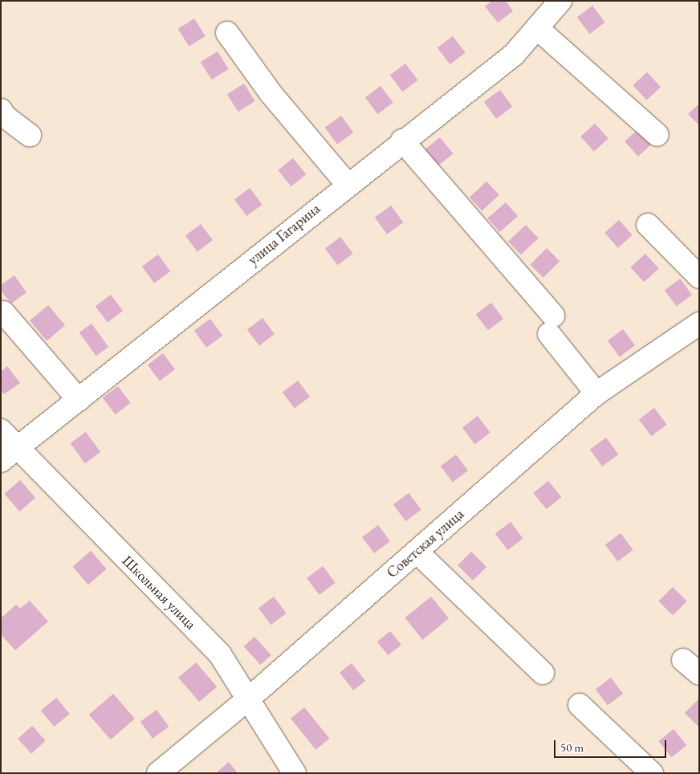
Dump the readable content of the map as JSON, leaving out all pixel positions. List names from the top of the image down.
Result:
{
  "streets": {
    "street": ["улица Гагарина", "Советская улица", "Школьная улица"]
  },
  "crossings": [
    ["улица Гагарина", "Школьная улица"],
    ["Советская улица", "Школьная улица"]
  ],
  "scale_bar": "50 m"
}
